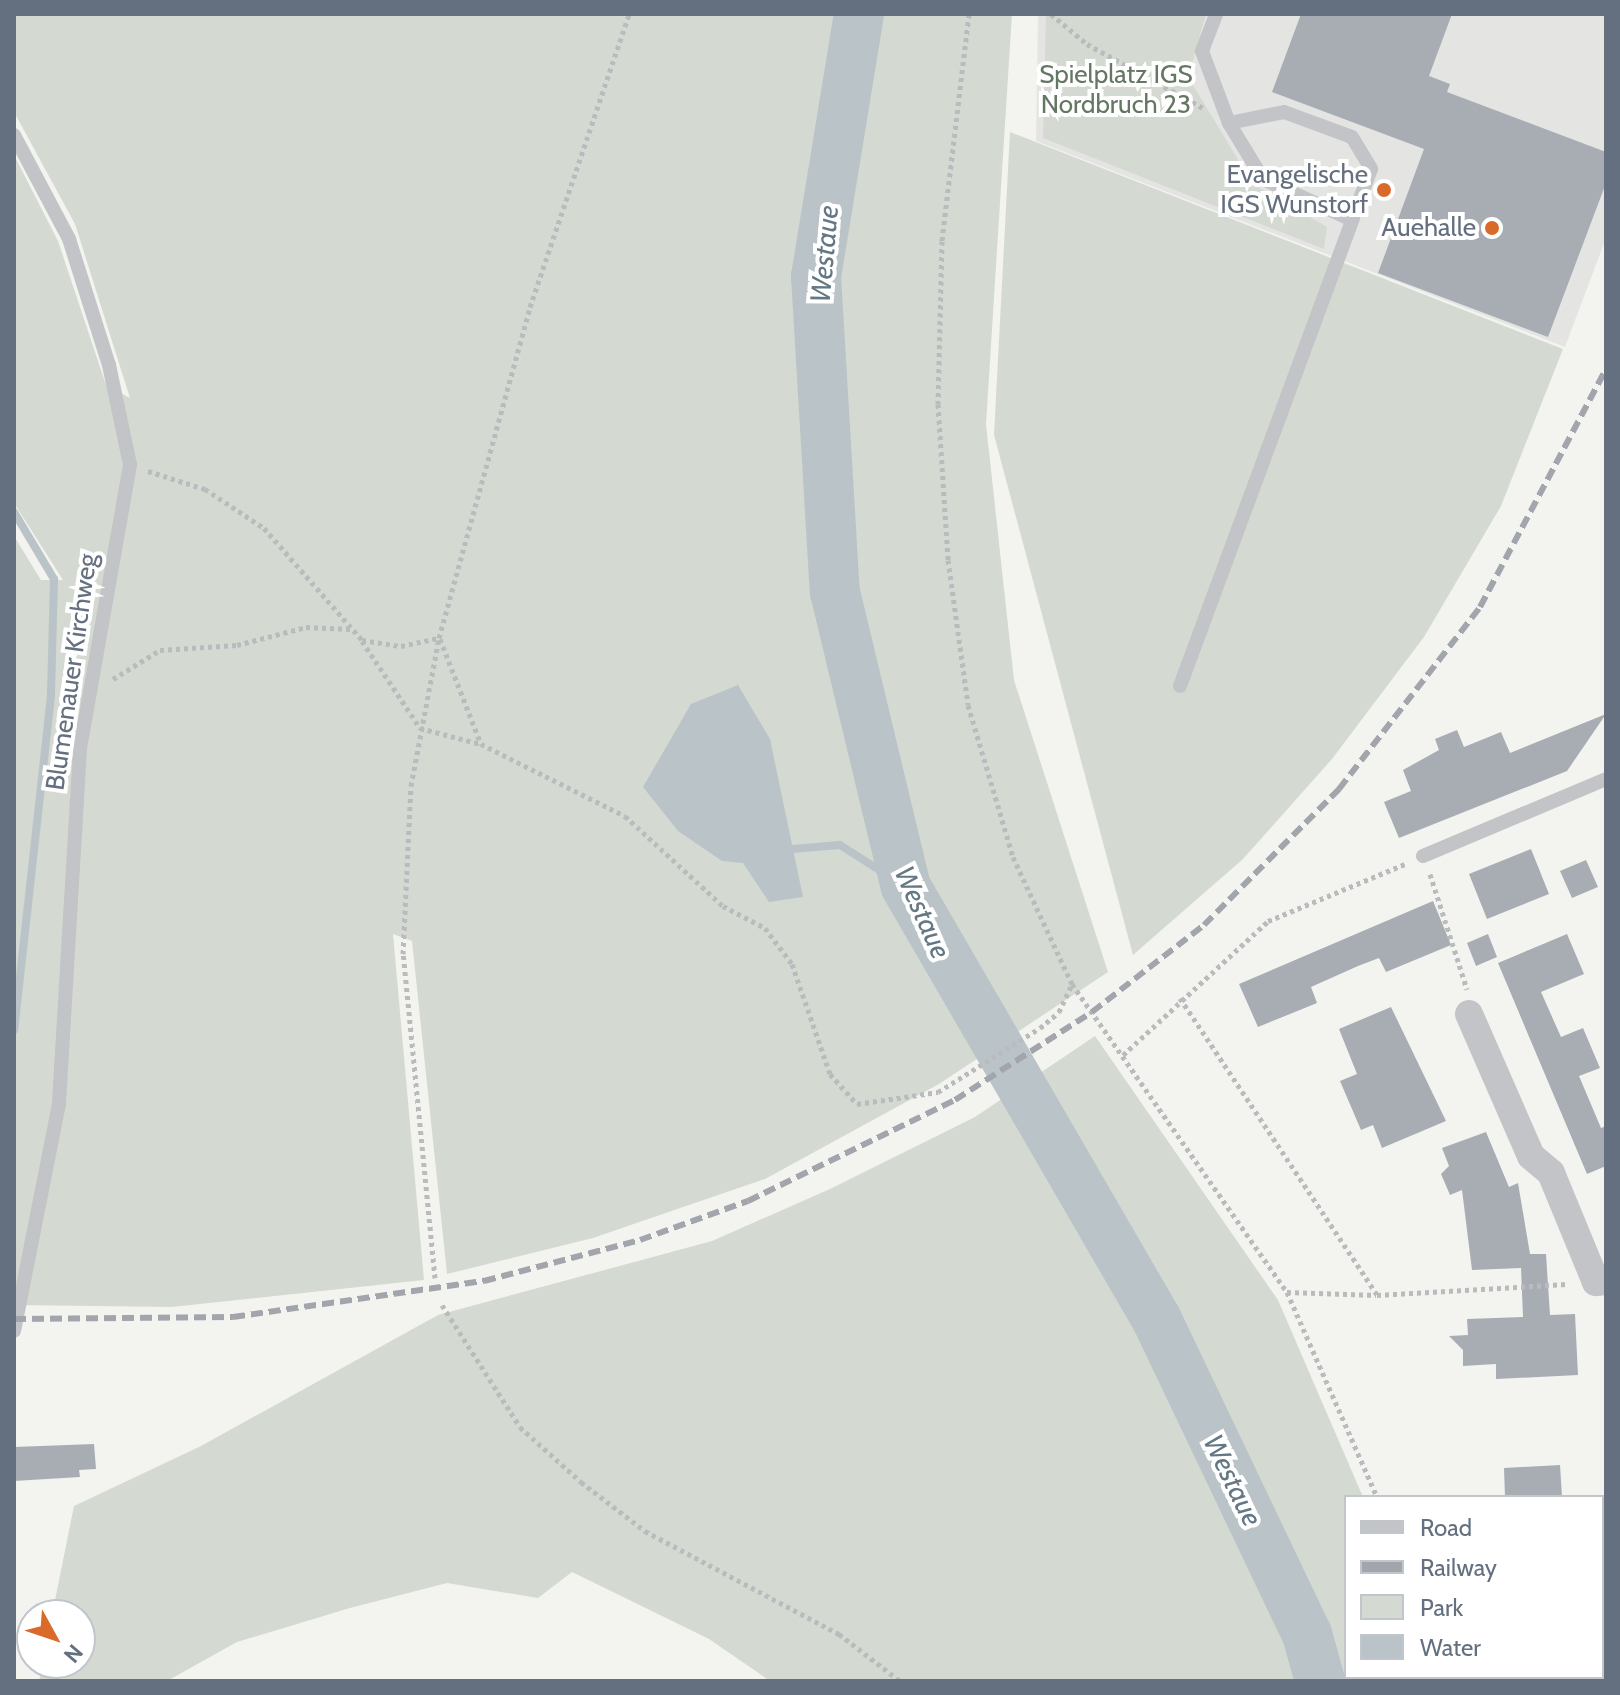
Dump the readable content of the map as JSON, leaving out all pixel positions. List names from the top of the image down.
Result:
{
  "streets": {
    "lane": ["Blumenauer Kirchweg"]
  },
  "water": ["Westaue"],
  "parks": ["Spielplatz IGS Nordbruch 23"],
  "places": ["Evangelische IGS Wunstorf", "Auehalle"],
  "legend": [
    "Road",
    "Railway",
    "Park",
    "Water"
  ],
  "north": "bottom right"
}
